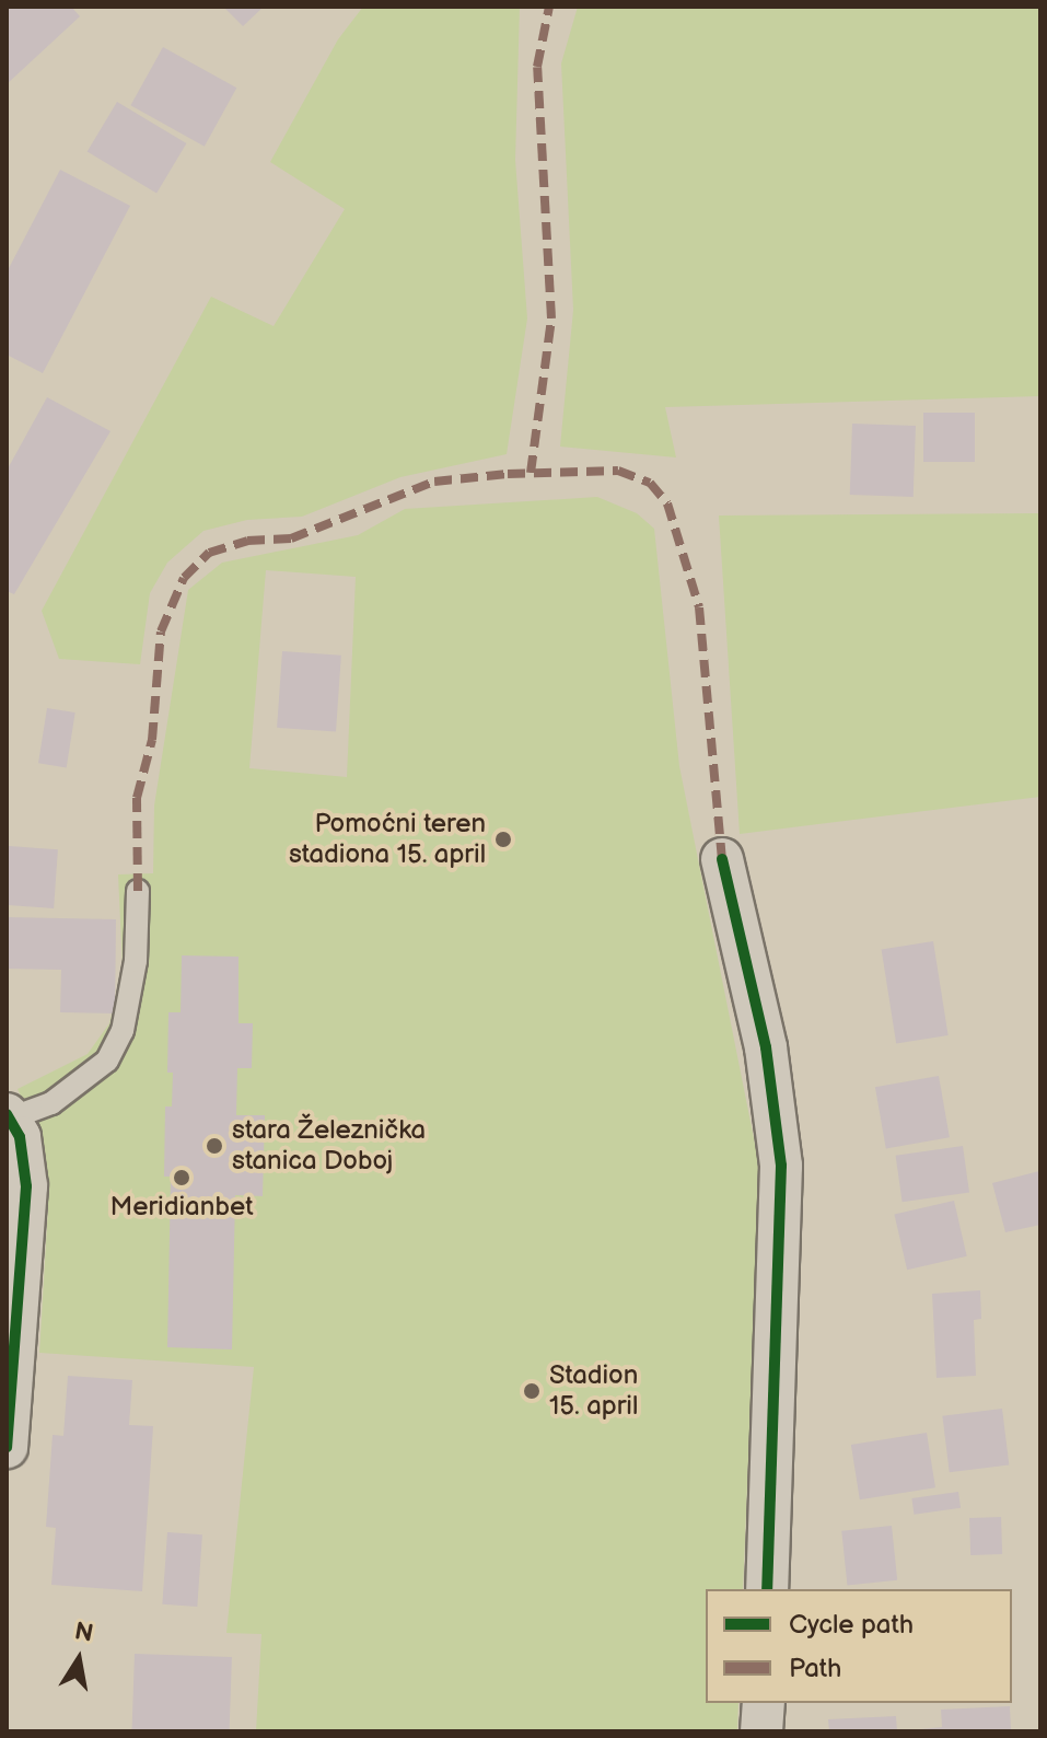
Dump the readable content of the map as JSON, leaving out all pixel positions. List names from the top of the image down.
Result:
{
  "places": [
    "Pomoćni teren stadiona 15. april",
    "stara Železnička stanica Doboj",
    "Meridianbet",
    "Stadion 15. april"
  ],
  "legend": ["Cycle path", "Path"],
  "north": "top"
}
